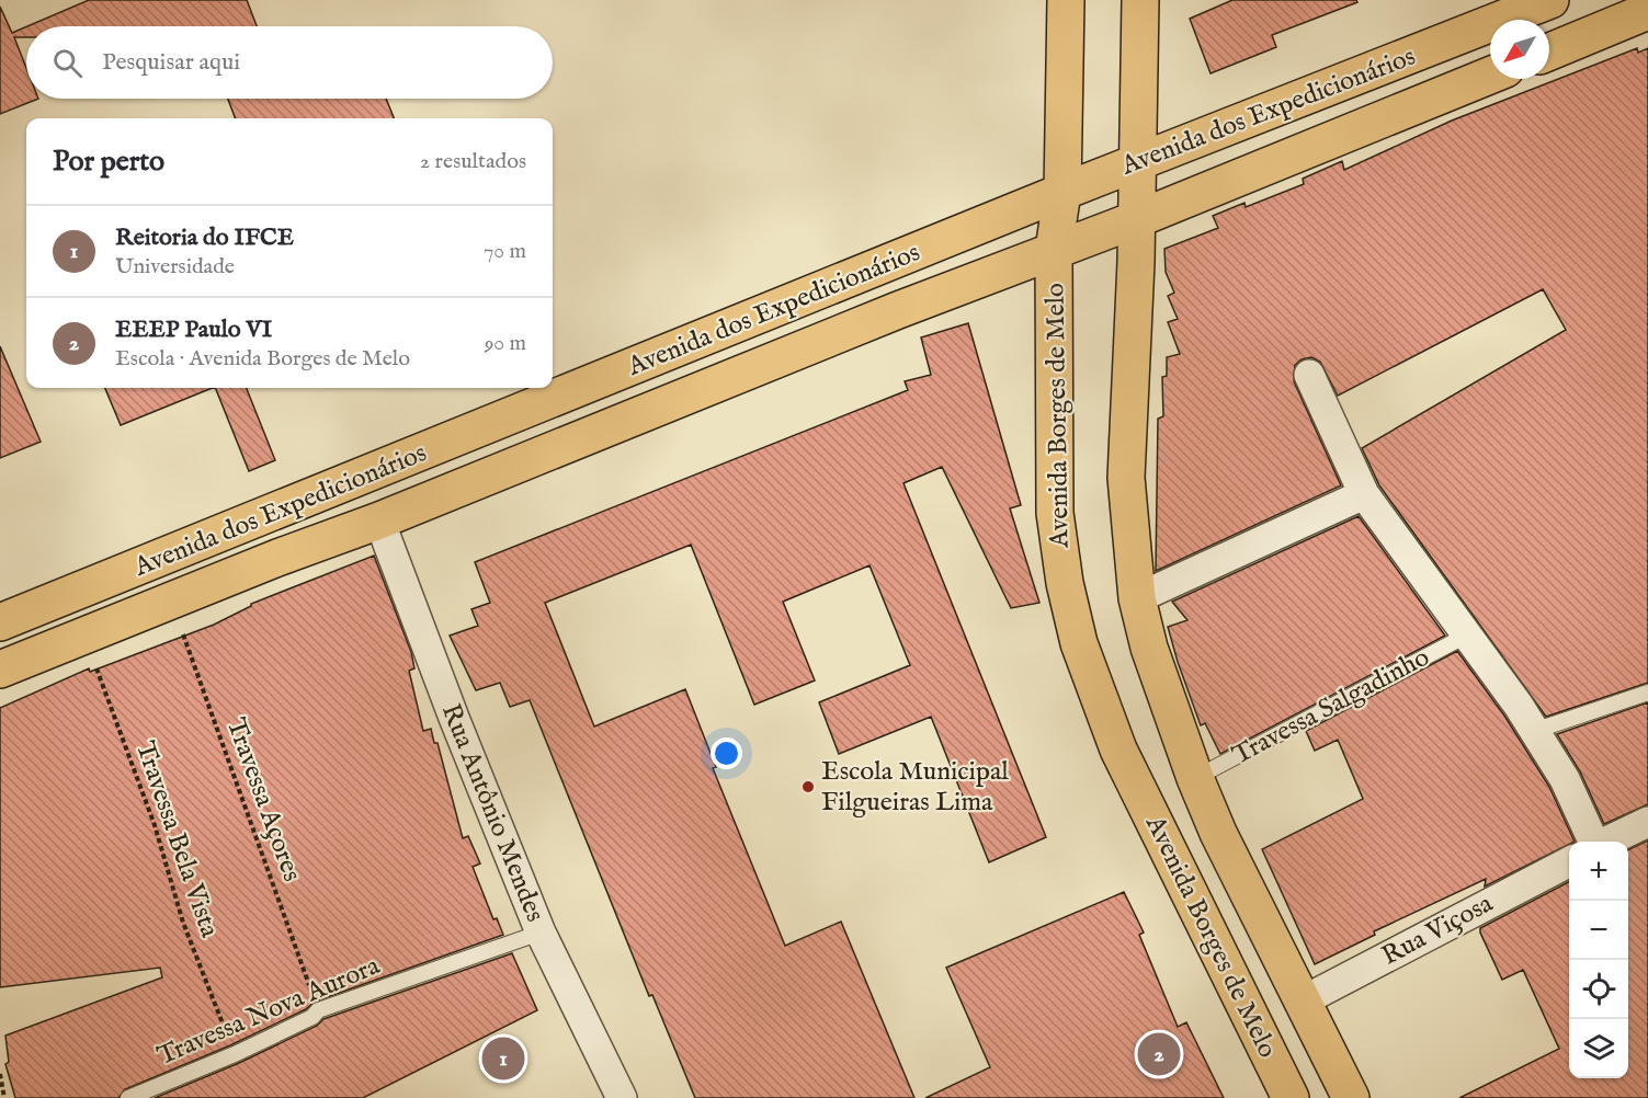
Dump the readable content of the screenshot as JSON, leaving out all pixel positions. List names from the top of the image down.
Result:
{
  "streets": {
    "main road": ["Avenida dos Expedicionários", "Avenida Borges de Melo"],
    "street": ["Rua Antônio Mendes", "Rua Viçosa"],
    "lane": ["Travessa Salgadinho", "Travessa Nova Aurora"],
    "path": ["Travessa Açores", "Travessa Bela Vista"]
  },
  "crossings": [
    ["Avenida dos Expedicionários", "Avenida Borges de Melo"],
    ["Avenida dos Expedicionários", "Travessa Açores"],
    ["Avenida dos Expedicionários", "Rua Antônio Mendes"],
    ["Avenida dos Expedicionários", "Travessa Bela Vista"],
    ["Avenida Borges de Melo", "Travessa Salgadinho"],
    ["Avenida Borges de Melo", "Rua Viçosa"],
    ["Travessa Açores", "Travessa Nova Aurora"],
    ["Rua Antônio Mendes", "Travessa Nova Aurora"],
    ["Travessa Bela Vista", "Travessa Nova Aurora"]
  ],
  "places": ["Escola Municipal Filgueiras Lima"],
  "north": "bottom left",
  "page": {
    "search": "Pesquisar aqui",
    "heading": ["Por perto", "2 resultados"],
    "list": [
      {
        "mark": "1",
        "name": "Reitoria do IFCE",
        "note": "Universidade",
        "value": "70 m"
      },
      {
        "mark": "2",
        "name": "EEEP Paulo VI",
        "note": "Escola · Avenida Borges de Melo",
        "value": "90 m"
      }
    ],
    "map_buttons": ["+", "−"],
    "pins": ["2", "1"]
  }
}
